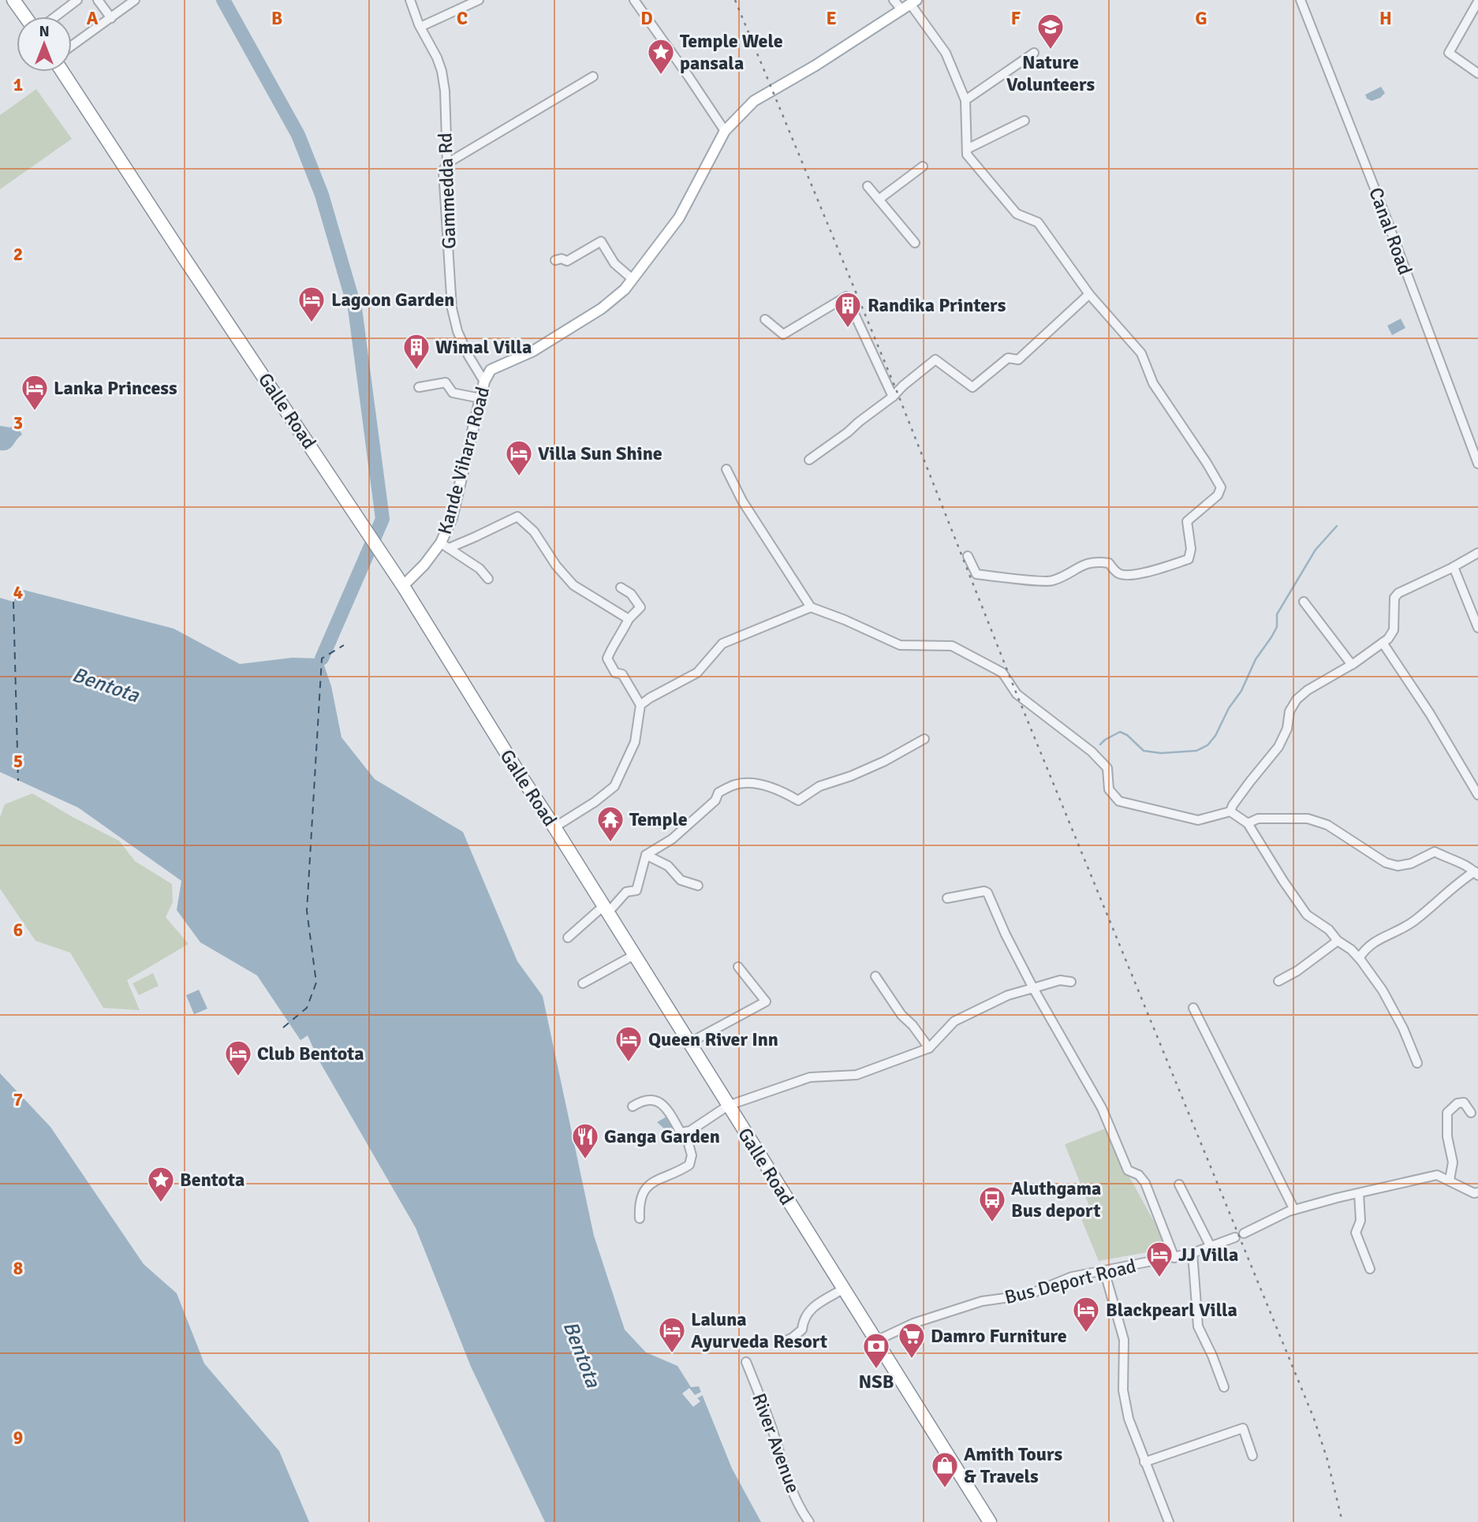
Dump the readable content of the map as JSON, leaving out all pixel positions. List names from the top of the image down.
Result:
{
  "streets": {
    "highway": ["Galle Road"],
    "main road": ["Kande Vihara Road"],
    "street": [
      "Gammedda Rd",
      "Canal Road",
      "Bus Deport Road",
      "River Avenue"
    ]
  },
  "crossings": [
    ["Gammedda Rd", "Kande Vihara Road"],
    ["Galle Road", "Kande Vihara Road"],
    ["Galle Road", "Bus Deport Road"]
  ],
  "water": ["Bentota"],
  "places": {
    "school or university": ["Nature Volunteers"],
    "place": ["Temple Wele pansala", "Bentota"],
    "hotel": [
      "Lagoon Garden",
      "Lanka Princess",
      "Villa Sun Shine",
      "Queen River Inn",
      "Club Bentota",
      "JJ Villa",
      "Blackpearl Villa",
      "Laluna Ayurveda Resort"
    ],
    "building": ["Randika Printers", "Wimal Villa"],
    "temple": ["Temple"],
    "restaurant": ["Ganga Garden"],
    "bus stop": ["Aluthgama Bus deport"],
    "supermarket": ["Damro Furniture"],
    "bank": ["NSB"],
    "shop": ["Amith Tours & Travels"]
  },
  "north": "top",
  "grid": {
    "columns": [
      "A",
      "B",
      "C",
      "D",
      "E",
      "F",
      "G",
      "H"
    ],
    "rows": [
      "1",
      "2",
      "3",
      "4",
      "5",
      "6",
      "7",
      "8",
      "9"
    ]
  }
}
